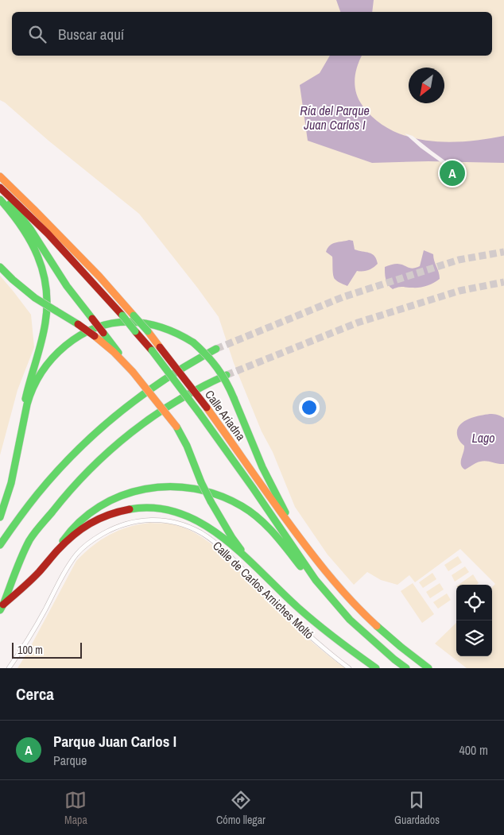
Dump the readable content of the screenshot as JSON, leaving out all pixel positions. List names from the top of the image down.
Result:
{
  "streets": {
    "highway": ["Calle Ariadna"],
    "street": ["Calle de Carlos Arniches Moltó"]
  },
  "water": ["Ría del Parque Juan Carlos I", "Lago"],
  "scale_bar": "100 m",
  "north": "bottom left",
  "page": {
    "search": "Buscar aquí",
    "pins": "A",
    "scale": "100 m",
    "heading": "Cerca",
    "list": [
      {
        "mark": "A",
        "name": "Parque Juan Carlos I",
        "note": "Parque",
        "value": "400 m"
      }
    ],
    "nav": ["Mapa", "Cómo llegar", "Guardados"]
  }
}
